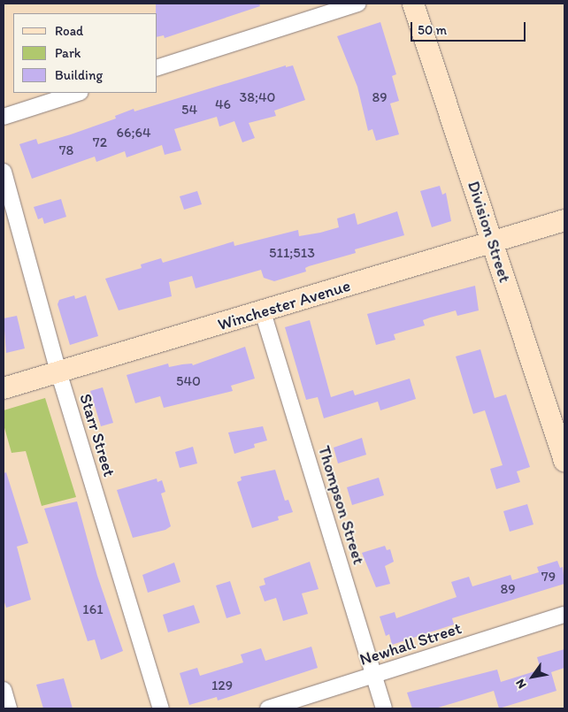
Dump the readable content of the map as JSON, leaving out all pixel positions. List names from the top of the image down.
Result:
{
  "streets": {
    "street": [
      "Division Street",
      "Winchester Avenue",
      "Starr Street",
      "Thompson Street",
      "Newhall Street"
    ]
  },
  "crossings": [
    ["Division Street", "Winchester Avenue"],
    ["Winchester Avenue", "Starr Street"],
    ["Winchester Avenue", "Thompson Street"],
    ["Thompson Street", "Newhall Street"]
  ],
  "house_numbers": [
    "38;40",
    "89",
    "46",
    "54",
    "66;64",
    "72",
    "78",
    "511;513",
    "540",
    "79",
    "89",
    "161",
    "129"
  ],
  "legend": ["Road", "Park", "Building"],
  "scale_bar": "50 m",
  "north": "bottom left"
}
